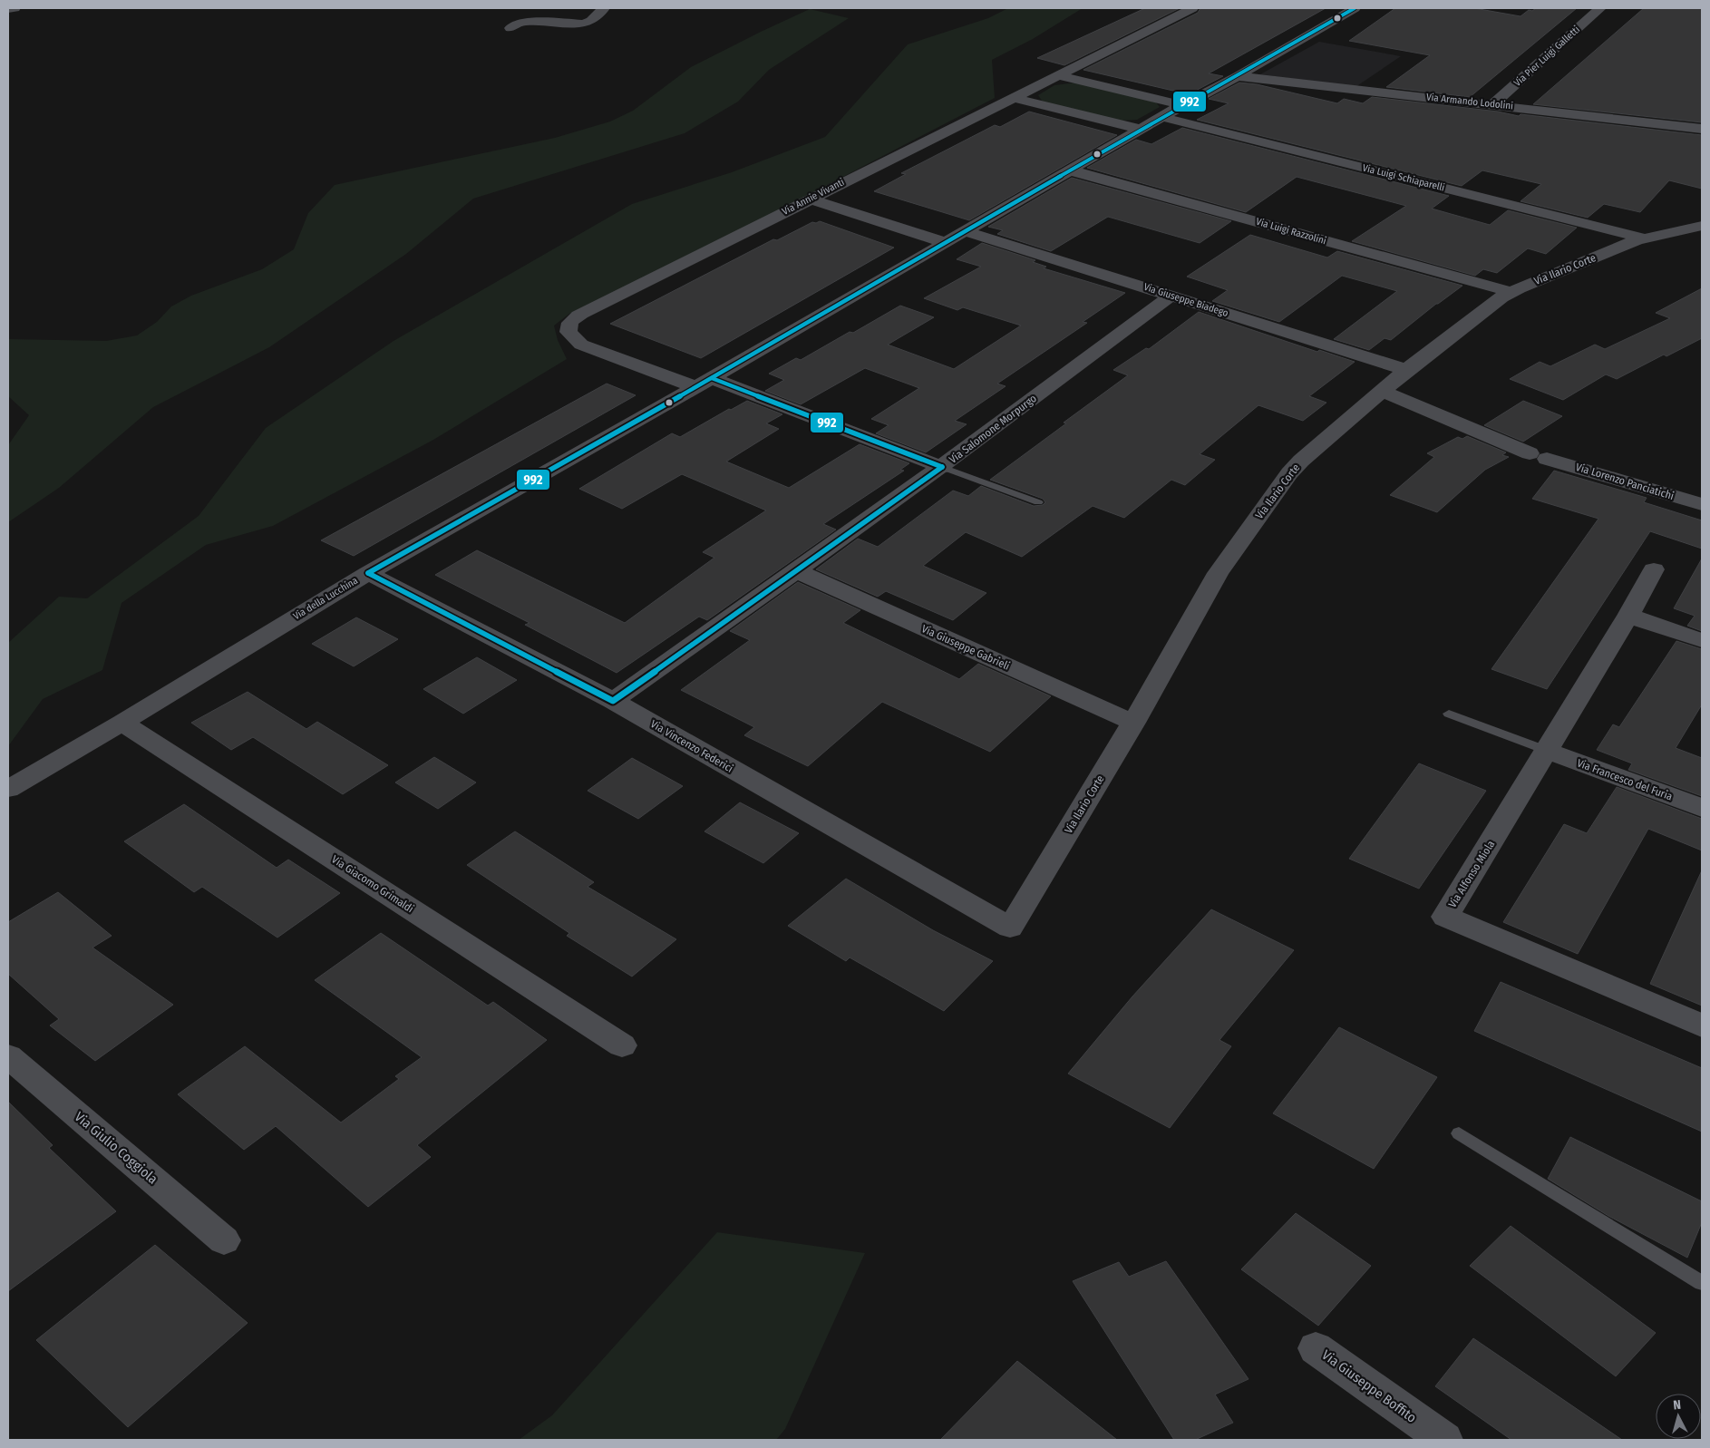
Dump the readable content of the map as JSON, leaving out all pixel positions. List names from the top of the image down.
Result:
{
  "streets": {
    "street": [
      "Via Pier Luigi Galletti",
      "Via Armando Lodolini",
      "Via Luigi Schiaparelli",
      "Via Annie Vivanti",
      "Via Luigi Razzolini",
      "Via Ilario Corte",
      "Via Giuseppe Biadego",
      "Via Salomone Morpurgo",
      "Via Lorenzo Panciatichi",
      "Via della Lucchina",
      "Via Giuseppe Gabrieli",
      "Via Vincenzo Federici",
      "Via Francesco del Furia",
      "Via Alfonso Miola",
      "Via Giacomo Grimaldi",
      "Via Giulio Coggiola",
      "Via Giuseppe Boffito"
    ]
  },
  "crossings": [
    ["Via Pier Luigi Galletti", "Via Armando Lodolini"],
    ["Via Armando Lodolini", "Via della Lucchina"],
    ["Via Luigi Schiaparelli", "Via Ilario Corte"],
    ["Via Luigi Schiaparelli", "Via della Lucchina"],
    ["Via Annie Vivanti", "Via della Lucchina"],
    ["Via Luigi Razzolini", "Via Ilario Corte"],
    ["Via Luigi Razzolini", "Via della Lucchina"],
    ["Via Ilario Corte", "Via Giuseppe Biadego"],
    ["Via Ilario Corte", "Via Lorenzo Panciatichi"],
    ["Via Ilario Corte", "Via Giuseppe Gabrieli"],
    ["Via Ilario Corte", "Via Vincenzo Federici"],
    ["Via Giuseppe Biadego", "Via Salomone Morpurgo"],
    ["Via Giuseppe Biadego", "Via della Lucchina"],
    ["Via Salomone Morpurgo", "Via Giuseppe Gabrieli"],
    ["Via Salomone Morpurgo", "Via Vincenzo Federici"],
    ["Via della Lucchina", "Via Vincenzo Federici"],
    ["Via della Lucchina", "Via Giacomo Grimaldi"],
    ["Via Francesco del Furia", "Via Alfonso Miola"]
  ],
  "lines": ["transit line 992"],
  "north": "top"
}
